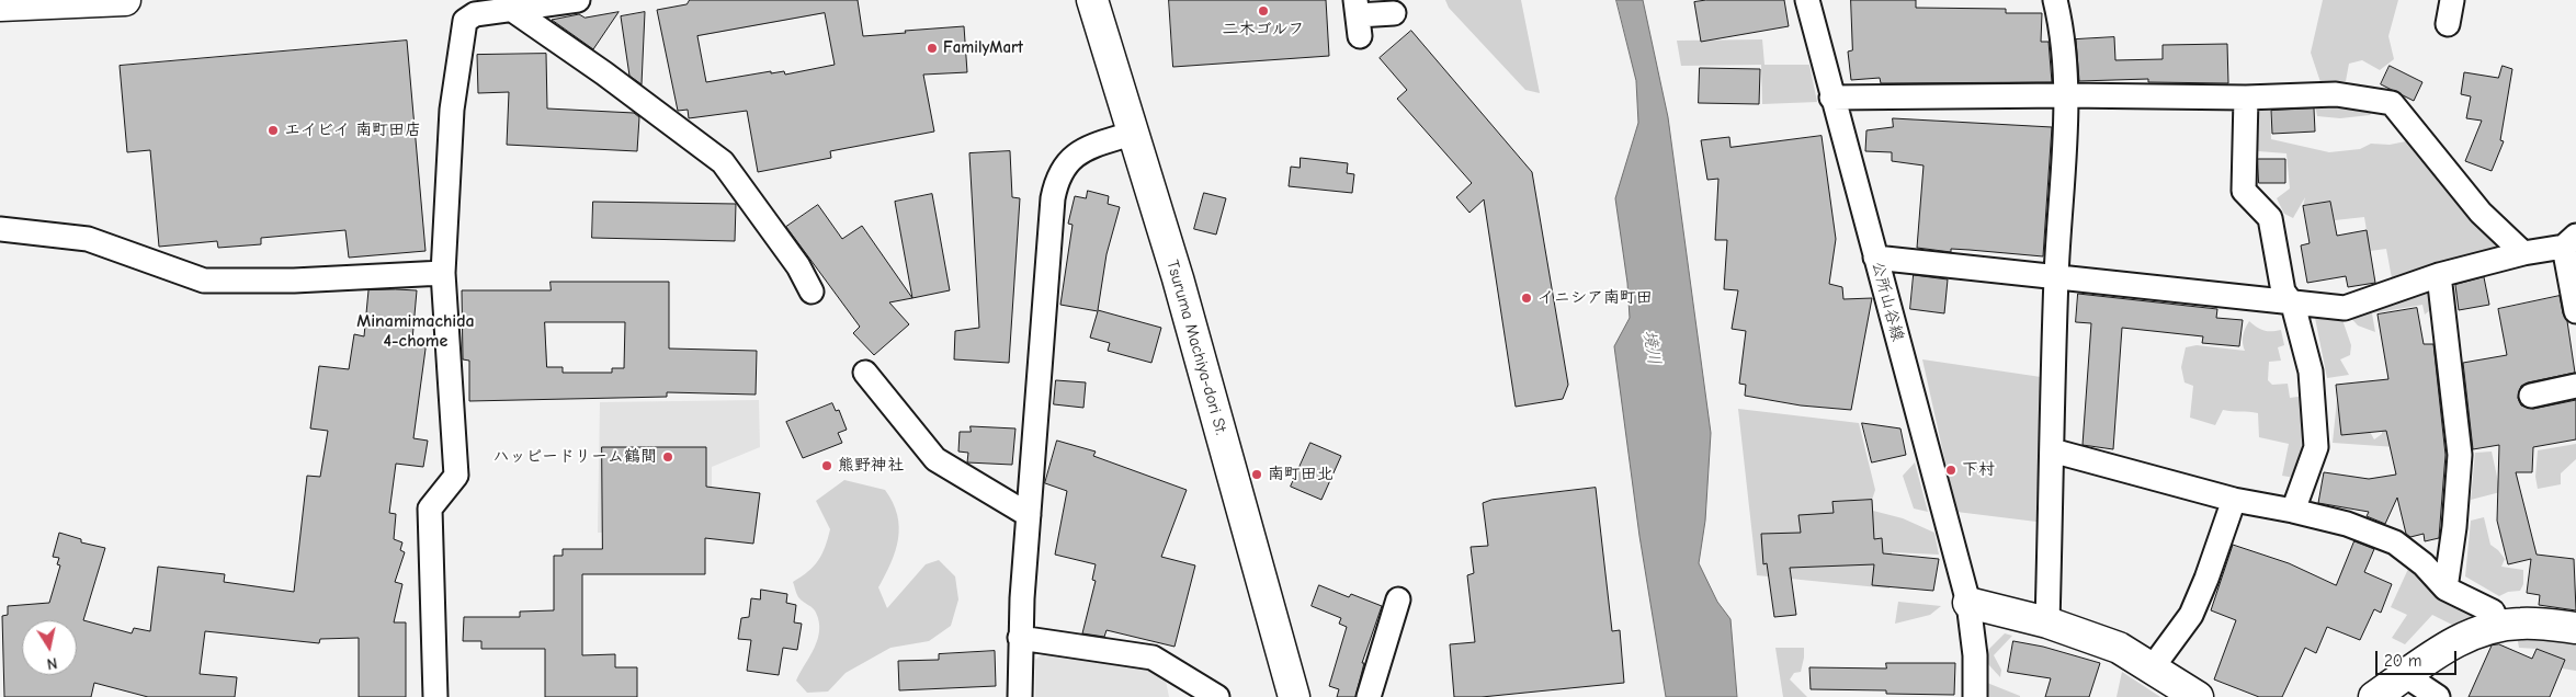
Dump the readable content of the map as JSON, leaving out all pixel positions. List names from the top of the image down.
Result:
{
  "streets": {
    "main road": ["Tsuruma Machiya-dori St."],
    "street": ["公所山谷線"]
  },
  "districts": ["Minamimachida 4-chome"],
  "water": ["境川"],
  "places": [
    "二木ゴルフ",
    "FamilyMart",
    "エイビイ 南町田店",
    "イニシア南町田",
    "ハッピードリーム鶴間",
    "熊野神社",
    "下村",
    "南町田北"
  ],
  "scale_bar": "20 m",
  "north": "bottom"
}
